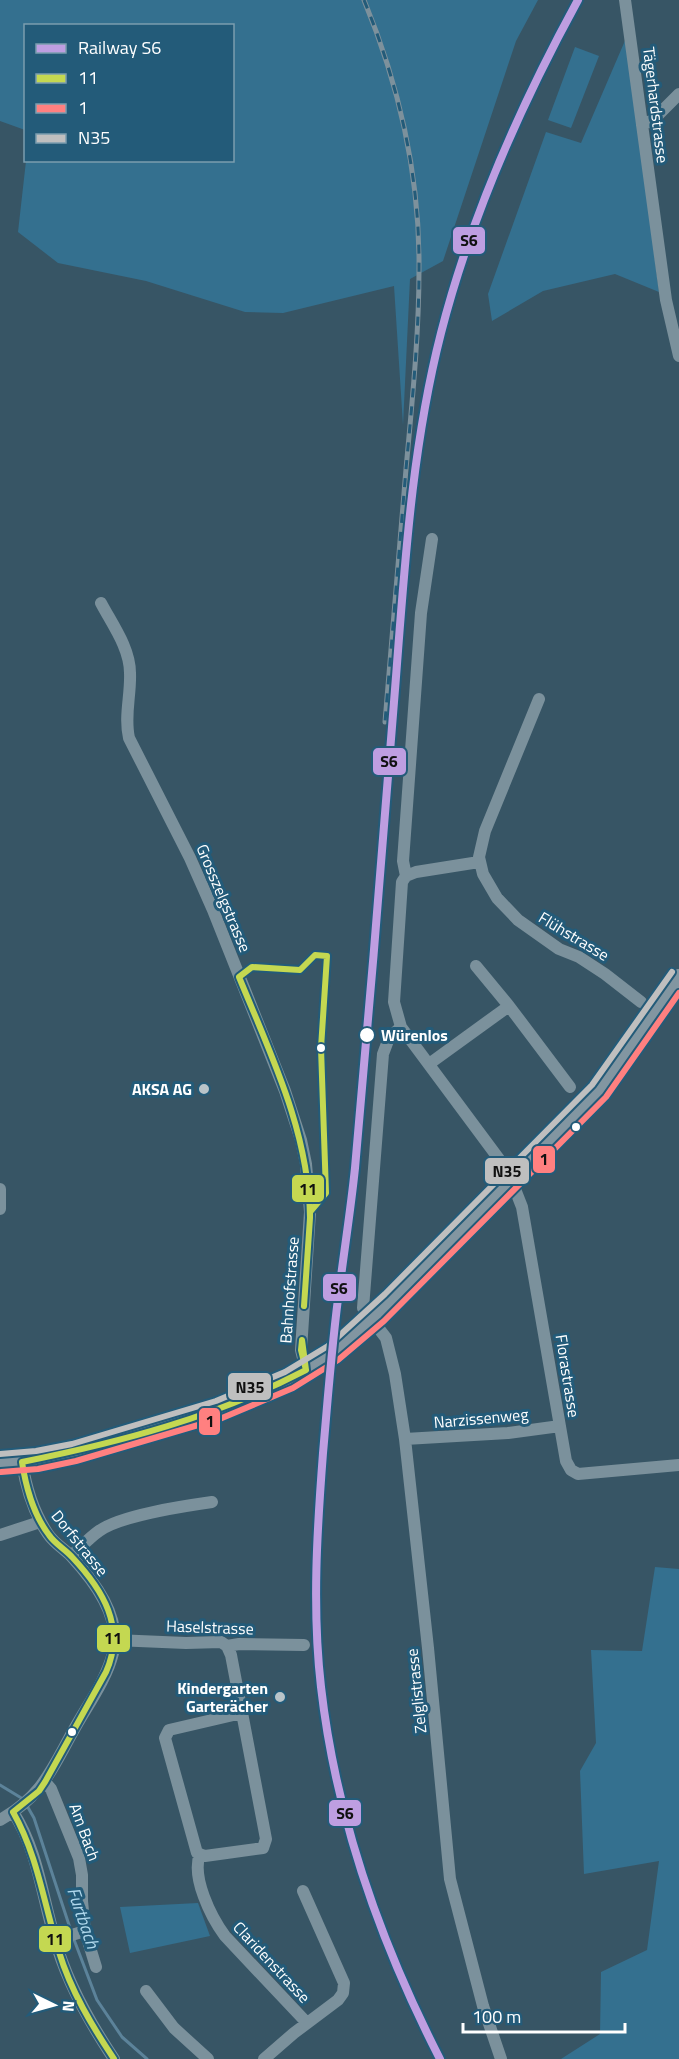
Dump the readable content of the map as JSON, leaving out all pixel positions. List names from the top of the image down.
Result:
{
  "streets": {
    "street": [
      "Tägerhardstrasse",
      "Grosszelgstrasse",
      "Flühstrasse",
      "Bahnhofstrasse",
      "Florastrasse",
      "Narzissenweg",
      "Dorfstrasse",
      "Haselstrasse",
      "Zelglistrasse",
      "Am Bach",
      "Claridenstrasse"
    ]
  },
  "crossings": [
    ["Grosszelgstrasse", "Bahnhofstrasse"],
    ["Florastrasse", "Narzissenweg"],
    ["Florastrasse", "Zelglistrasse"],
    ["Narzissenweg", "Zelglistrasse"],
    ["Dorfstrasse", "Haselstrasse"],
    ["Dorfstrasse", "Am Bach"]
  ],
  "water": ["Furtbach"],
  "places": ["Würenlos", "AKSA AG", "Kindergarten Garterächer"],
  "lines": [
    "rail line S6",
    "transit line 11",
    "transit line N35",
    "transit line 1"
  ],
  "legend": [
    "Railway S6",
    "11",
    "1",
    "N35"
  ],
  "scale_bar": "100 m",
  "north": "right"
}
